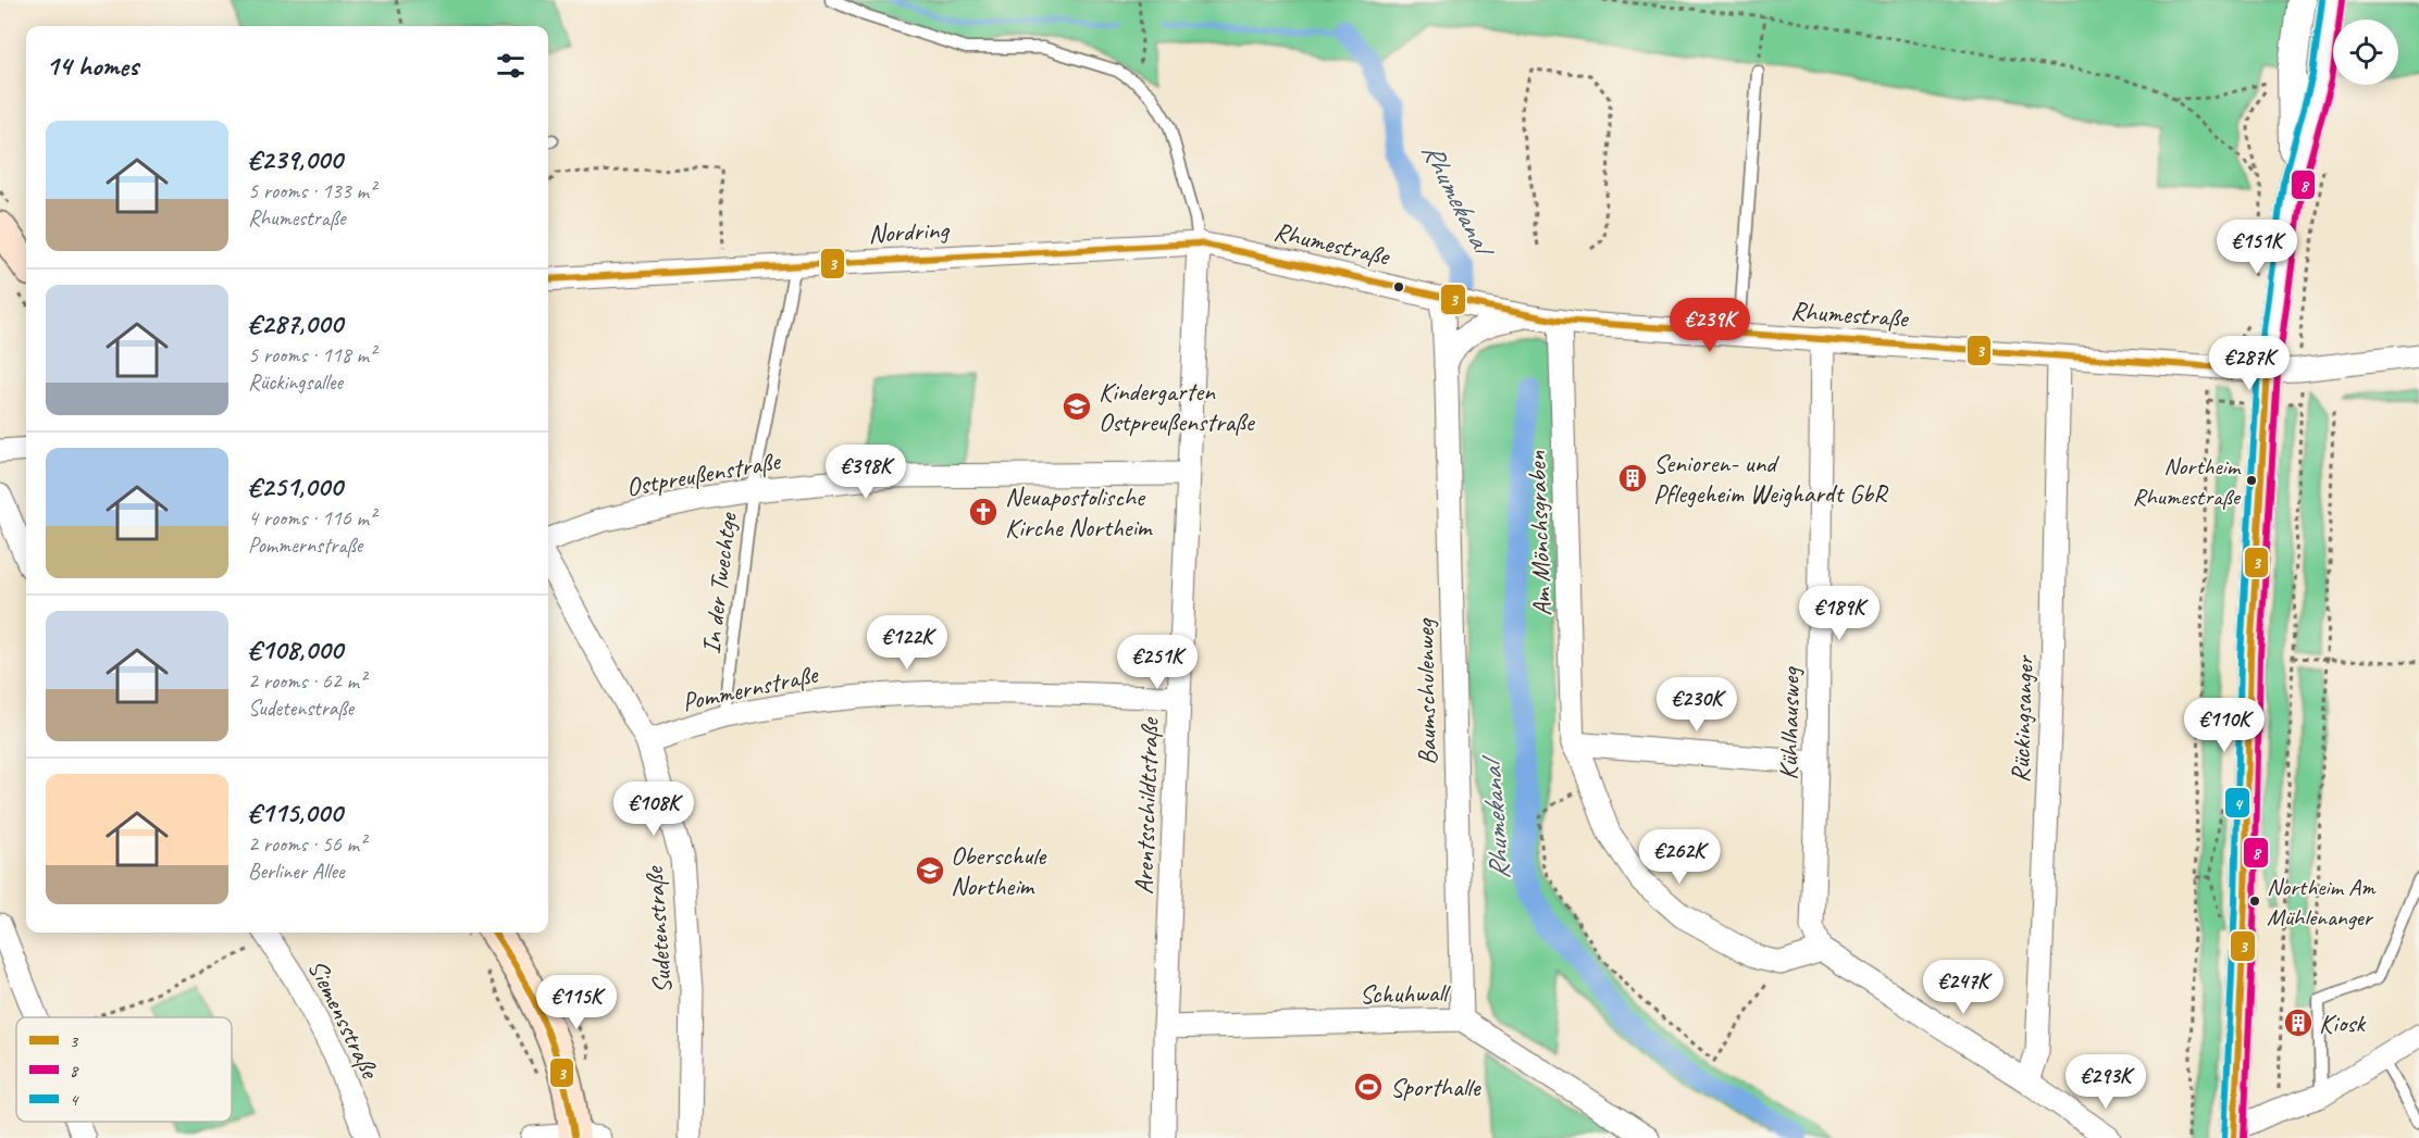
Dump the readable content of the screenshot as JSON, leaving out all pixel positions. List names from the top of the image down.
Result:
{
  "streets": {
    "street": [
      "Nordring",
      "Rhumestraße",
      "Ostpreußenstraße",
      "Am Mönchsgraben",
      "Pommernstraße",
      "Baumschulenweg",
      "Rückingsanger",
      "Kühlhausweg",
      "Arentsschildtstraße",
      "Sudetenstraße",
      "Schuhwall",
      "Siemensstraße"
    ],
    "lane": ["In der Twechtge"]
  },
  "crossings": [
    ["Nordring", "Rhumestraße"],
    ["Nordring", "In der Twechtge"],
    ["Nordring", "Arentsschildtstraße"],
    ["Rhumestraße", "Am Mönchsgraben"],
    ["Rhumestraße", "Baumschulenweg"],
    ["Rhumestraße", "Rückingsanger"],
    ["Rhumestraße", "Kühlhausweg"],
    ["Rhumestraße", "Arentsschildtstraße"],
    ["Ostpreußenstraße", "In der Twechtge"],
    ["Ostpreußenstraße", "Arentsschildtstraße"],
    ["In der Twechtge", "Pommernstraße"],
    ["Pommernstraße", "Arentsschildtstraße"],
    ["Pommernstraße", "Sudetenstraße"],
    ["Baumschulenweg", "Schuhwall"],
    ["Arentsschildtstraße", "Schuhwall"]
  ],
  "water": ["Rhumekanal"],
  "places": {
    "school or university": ["Kindergarten Ostpreußenstraße", "Oberschule Northeim"],
    "building": ["Senioren- und Pflegeheim Weighardt GbR", "Kiosk"],
    "other": ["Northeim Rhumestraße", "Northeim Am Mühlenanger"],
    "church": ["Neuapostolische Kirche Northeim"],
    "sports": ["Sporthalle"]
  },
  "lines": ["transit line 4", "transit line 8", "transit line 3"],
  "legend": ["3", "8", "4"],
  "page": {
    "heading": "14 homes",
    "list": [
      {
        "name": "€239,000",
        "note": "5 rooms · 133 m² · Rhumestraße"
      },
      {
        "name": "€287,000",
        "note": "5 rooms · 118 m² · Rückingsallee"
      },
      {
        "name": "€251,000",
        "note": "4 rooms · 116 m² · Pommernstraße"
      },
      {
        "name": "€108,000",
        "note": "2 rooms · 62 m² · Sudetenstraße"
      },
      {
        "name": "€115,000",
        "note": "2 rooms · 56 m² · Berliner Allee"
      }
    ],
    "price": [
      "€151K",
      "€239K",
      "€287K",
      "€398K",
      "€189K",
      "€122K",
      "€251K",
      "€230K",
      "€110K",
      "€108K",
      "€262K",
      "€247K",
      "€115K",
      "€293K"
    ]
  }
}
